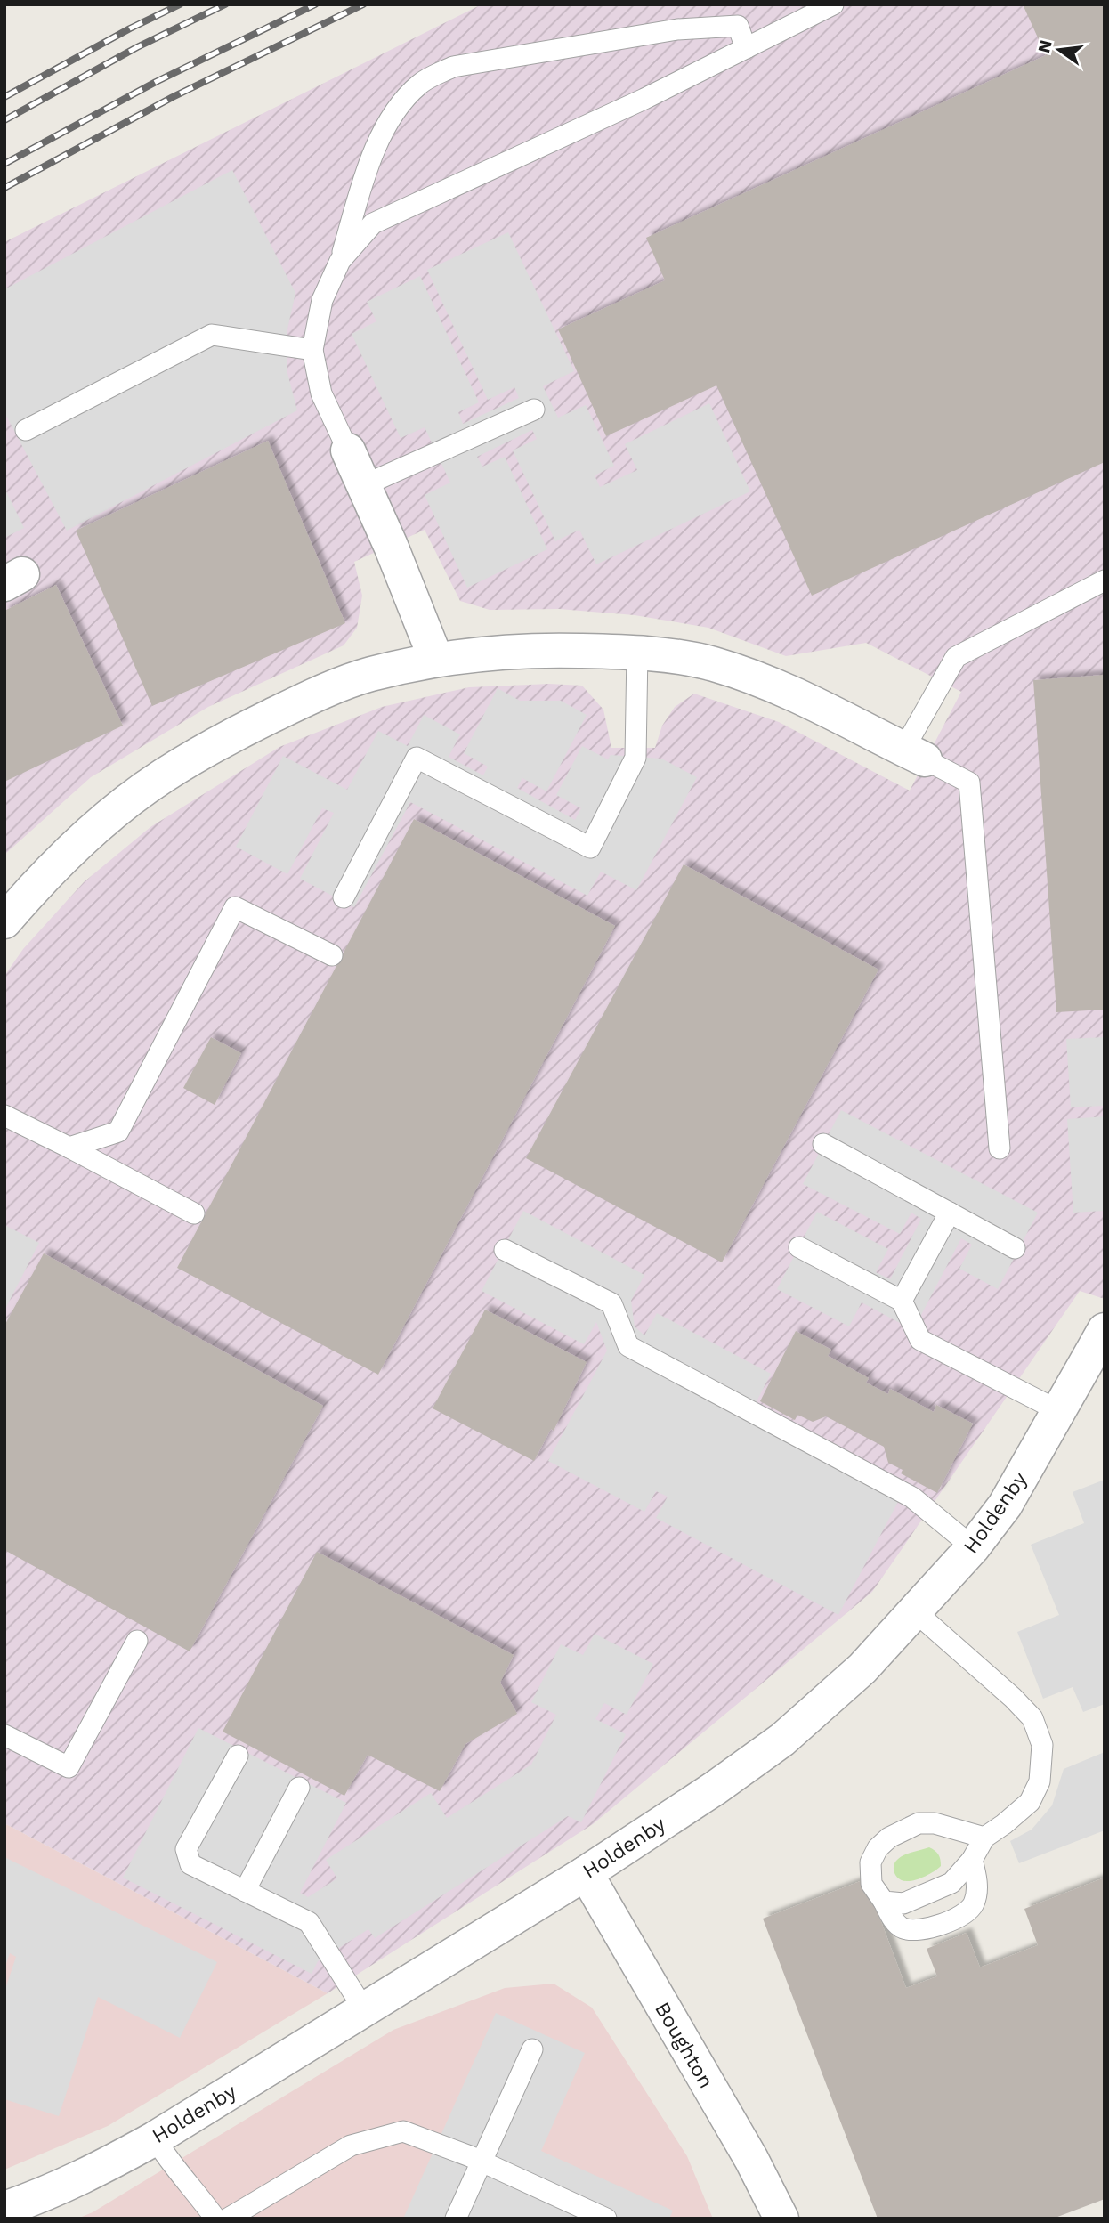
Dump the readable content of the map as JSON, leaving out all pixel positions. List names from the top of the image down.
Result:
{
  "streets": {
    "street": ["Holdenby", "Boughton"]
  },
  "crossings": [
    ["Holdenby", "Boughton"]
  ],
  "north": "left"
}
